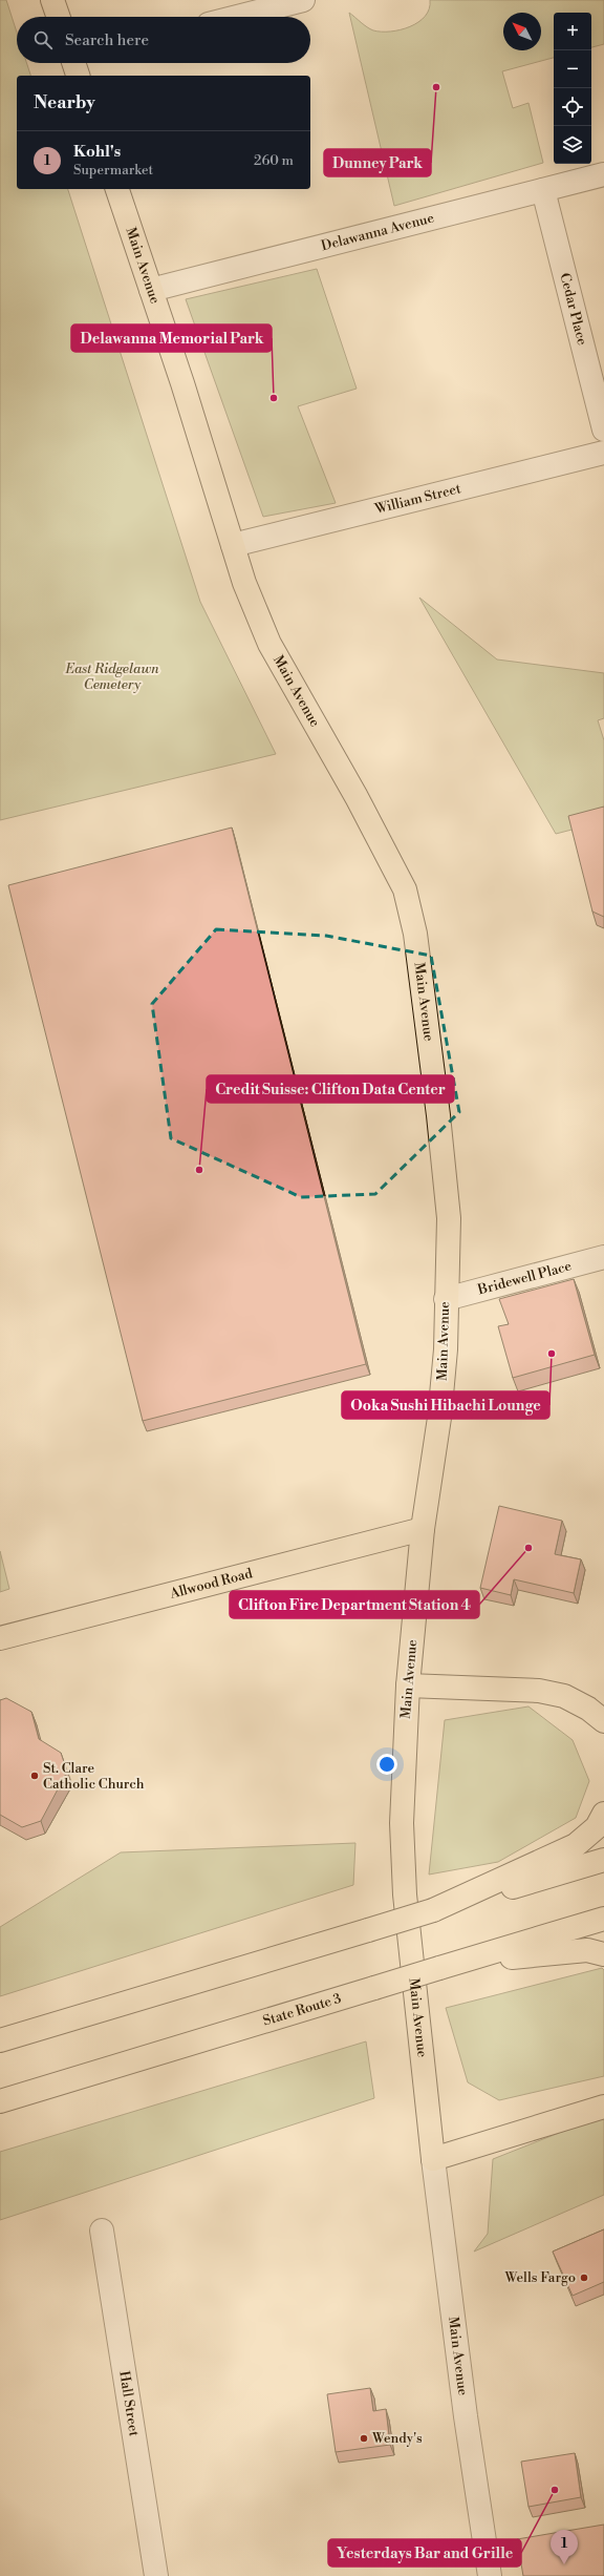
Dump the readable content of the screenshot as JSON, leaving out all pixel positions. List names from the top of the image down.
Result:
{
  "streets": {
    "main road": ["Main Avenue", "Allwood Road", "State Route 3"],
    "street": [
      "Delawanna Avenue",
      "Cedar Place",
      "William Street",
      "Bridewell Place",
      "Hall Street"
    ]
  },
  "crossings": [
    ["Delawanna Avenue", "Main Avenue"],
    ["Delawanna Avenue", "Cedar Place"],
    ["Main Avenue", "William Street"],
    ["Main Avenue", "Bridewell Place"],
    ["Main Avenue", "Allwood Road"]
  ],
  "parks": ["East Ridgelawn Cemetery"],
  "places": [
    "Dunney Park",
    "Delawanna Memorial Park",
    "Credit Suisse: Clifton Data Center",
    "Ooka Sushi Hibachi Lounge",
    "Clifton Fire Department Station 4",
    "St. Clare Catholic Church",
    "Wells Fargo",
    "Wendy's",
    "Yesterdays Bar and Grille"
  ],
  "north": "top left",
  "page": {
    "map_buttons": ["+", "−"],
    "search": "Search here",
    "heading": "Nearby",
    "list": [
      {
        "mark": "1",
        "name": "Kohl's",
        "note": "Supermarket",
        "value": "260 m"
      }
    ],
    "pins": "1"
  }
}
